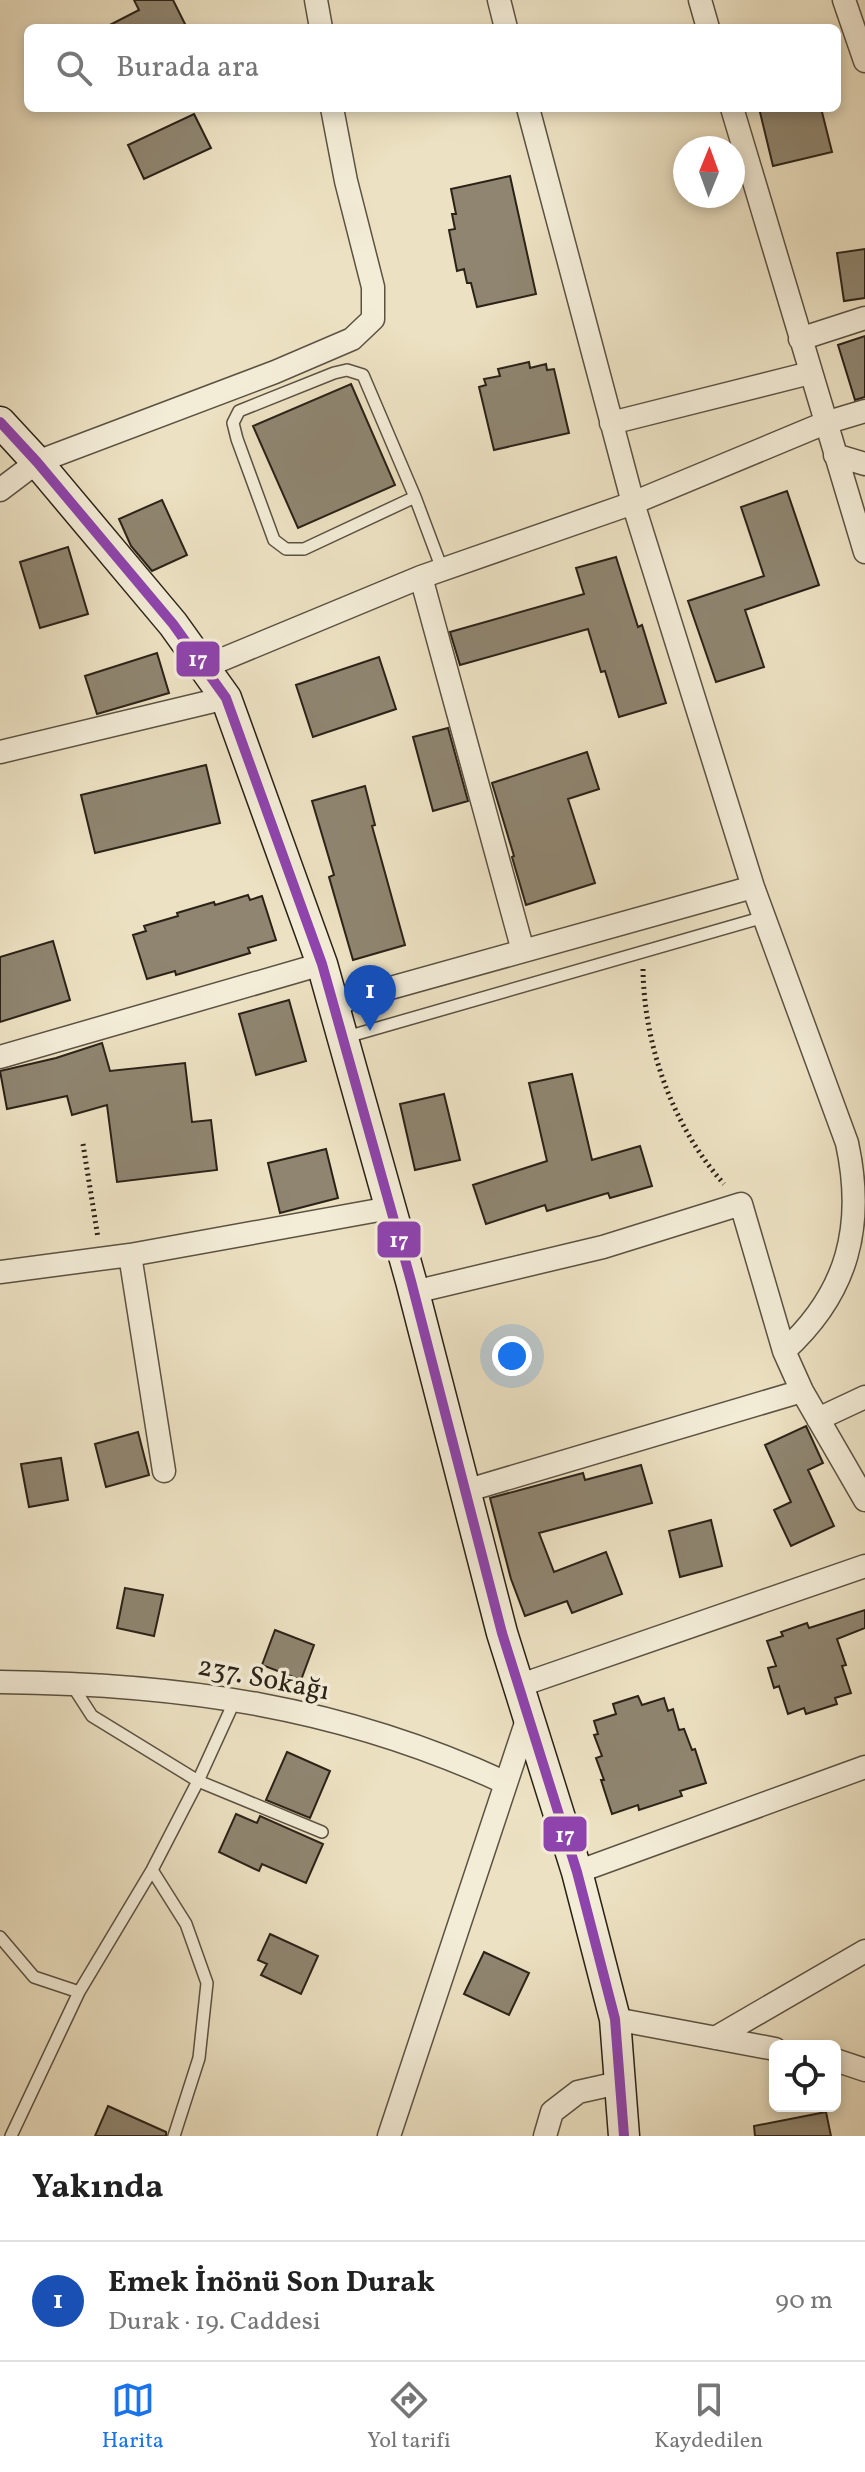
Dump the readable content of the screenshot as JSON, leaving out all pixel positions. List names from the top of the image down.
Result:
{
  "streets": {
    "street": ["237. Sokağı"]
  },
  "lines": ["transit line 17"],
  "north": "top",
  "page": {
    "search": "Burada ara",
    "pins": "1",
    "heading": "Yakında",
    "list": [
      {
        "mark": "1",
        "name": "Emek İnönü Son Durak",
        "note": "Durak · 19. Caddesi",
        "value": "90 m"
      }
    ],
    "nav": ["Harita", "Yol tarifi", "Kaydedilen"]
  }
}
